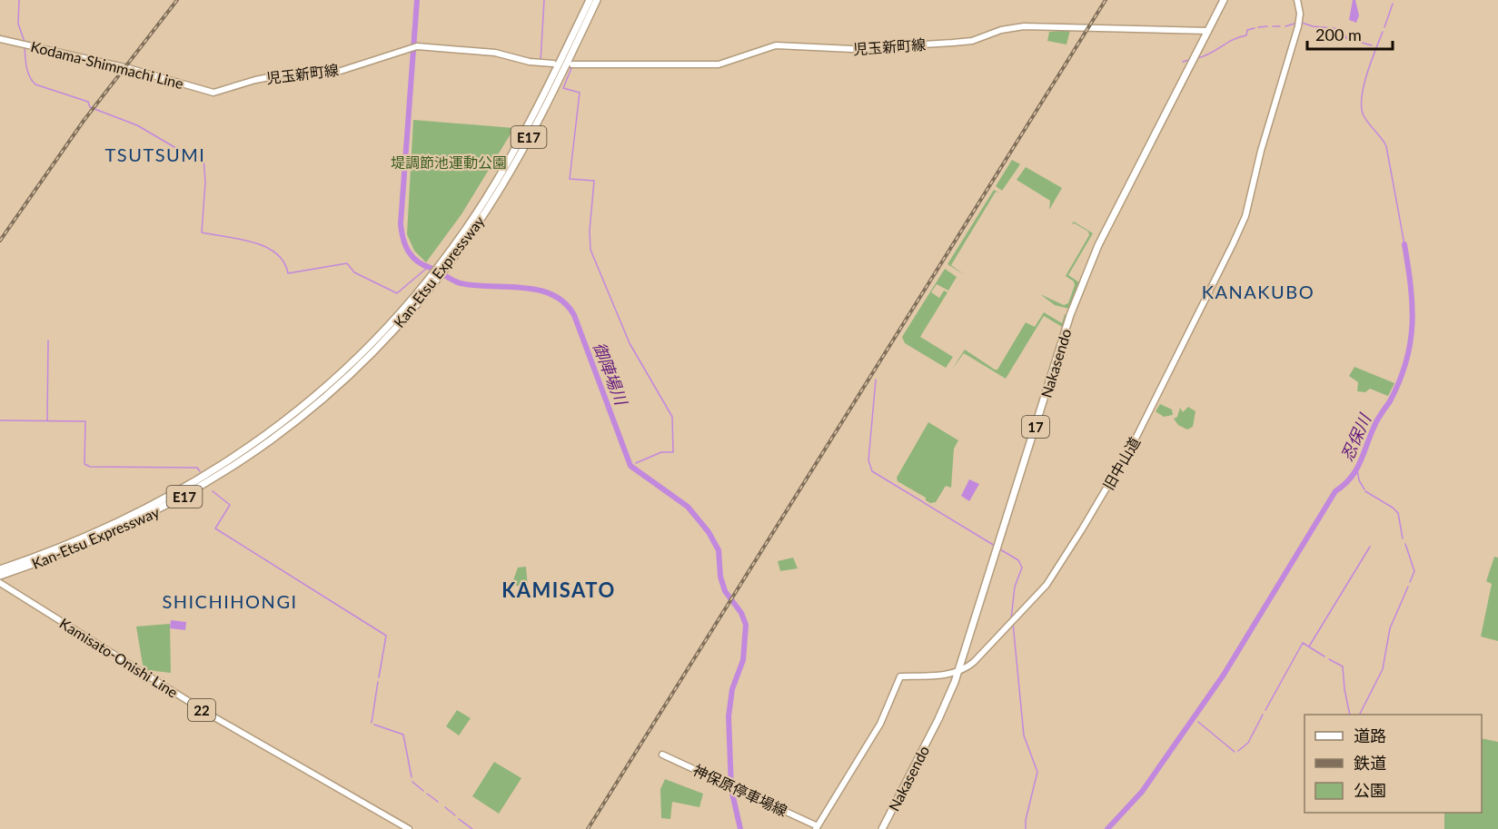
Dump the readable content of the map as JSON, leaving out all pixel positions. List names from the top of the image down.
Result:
{
  "streets": {
    "highway": [
      "E17",
      "Kan-Etsu Expressway",
      "Nakasendo",
      "17"
    ],
    "main road": [
      "児玉新町線",
      "Kodama-Shimmachi Line",
      "旧中山道",
      "Kamisato-Onishi Line",
      "22",
      "神保原停車場線"
    ]
  },
  "crossings": [
    ["児玉新町線", "Nakasendo"],
    ["Nakasendo", "旧中山道"],
    ["旧中山道", "神保原停車場線"]
  ],
  "districts": [
    "TSUTSUMI",
    "KANAKUBO",
    "KAMISATO",
    "SHICHIHONGI"
  ],
  "water": ["御陣場川", "忍保川"],
  "parks": ["堤調節池運動公園"],
  "legend": ["道路", "鉄道", "公園"],
  "scale_bar": "200 m"
}
